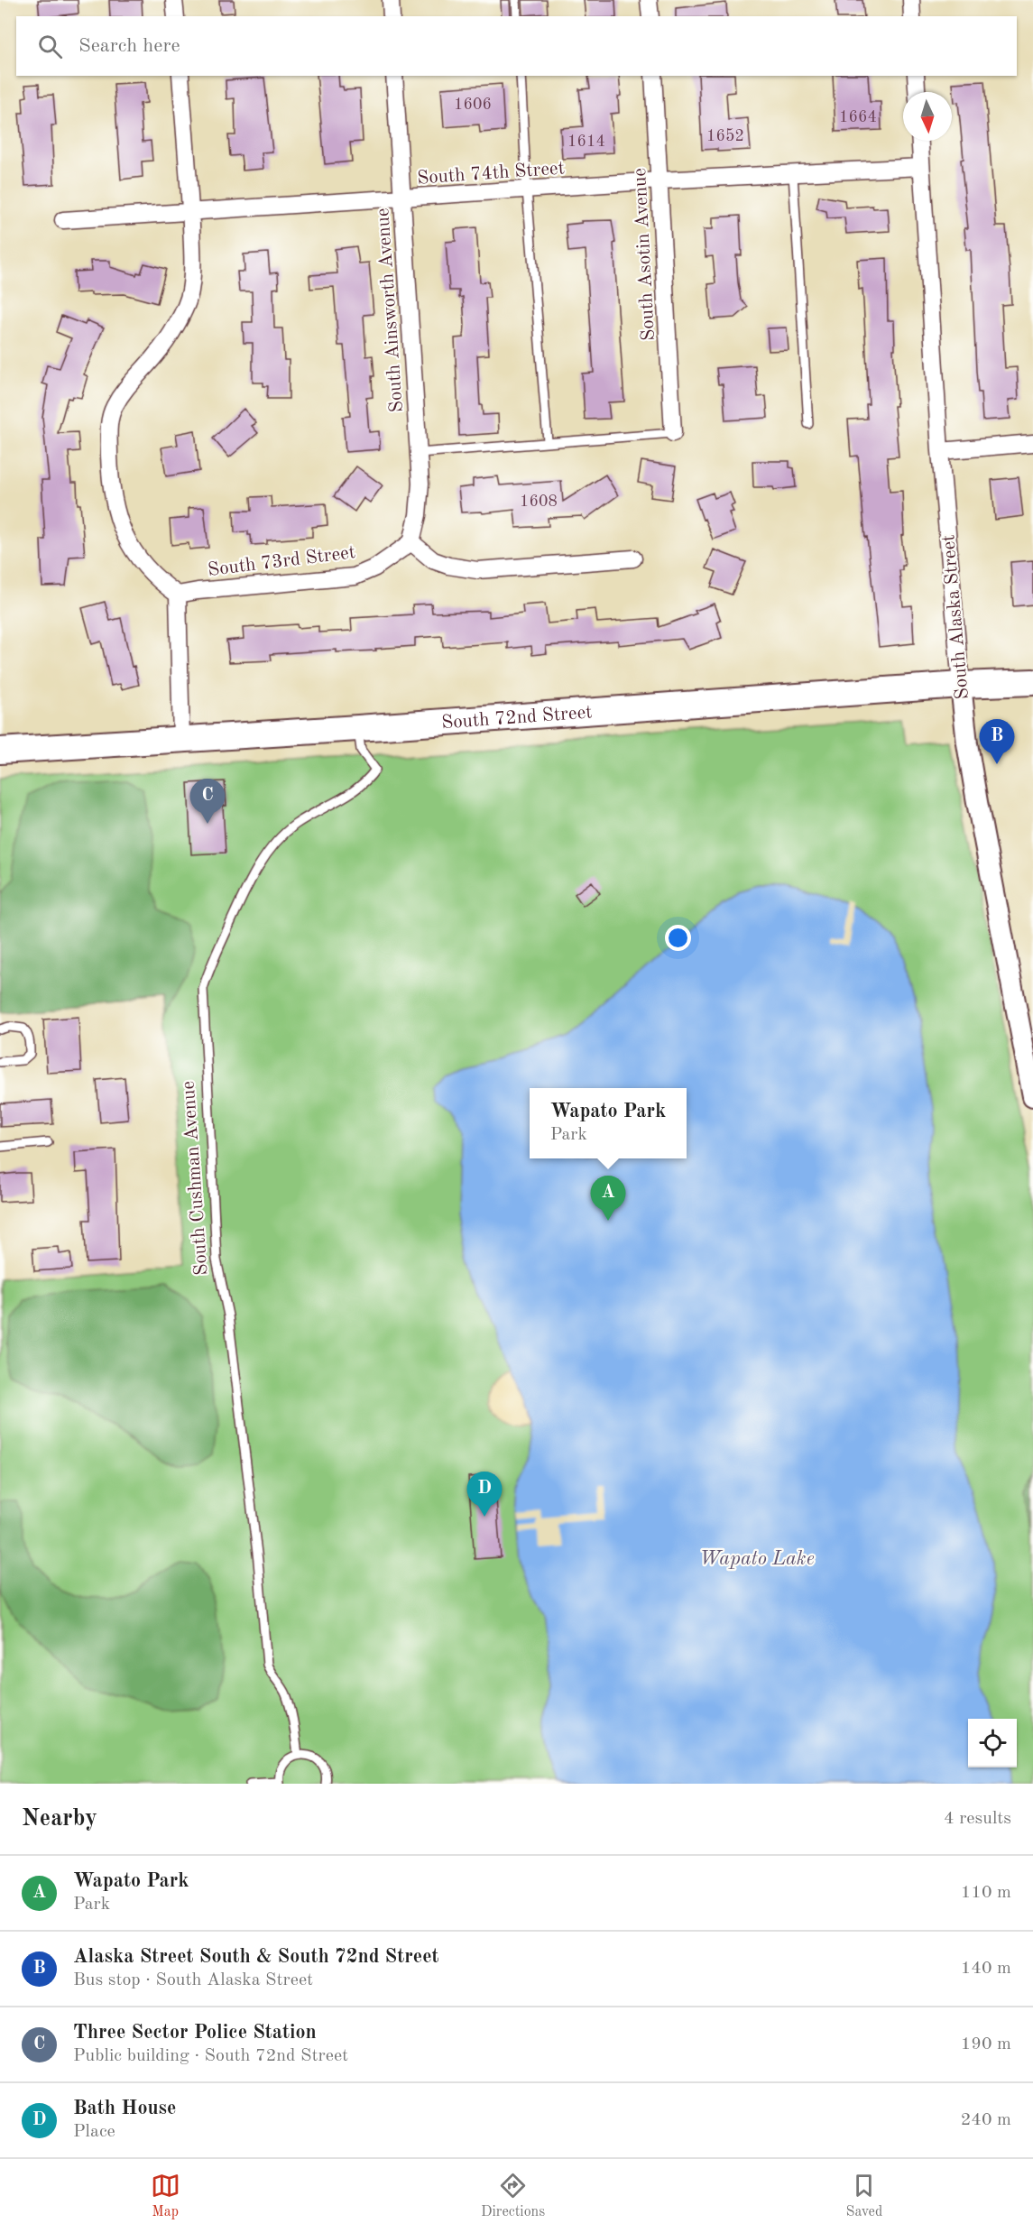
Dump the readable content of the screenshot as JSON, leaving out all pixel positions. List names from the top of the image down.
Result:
{
  "streets": {
    "main road": ["South 72nd Street"],
    "street": [
      "South 74th Street",
      "South Asotin Avenue",
      "South Ainsworth Avenue",
      "South 73rd Street",
      "South Alaska Street"
    ],
    "lane": ["South Cushman Avenue"]
  },
  "crossings": [
    ["South 74th Street", "South Asotin Avenue"],
    ["South 74th Street", "South Ainsworth Avenue"],
    ["South 74th Street", "South Alaska Street"],
    ["South Ainsworth Avenue", "South 73rd Street"],
    ["South Alaska Street", "South 72nd Street"],
    ["South 72nd Street", "South Cushman Avenue"]
  ],
  "water": ["Wapato Lake"],
  "house_numbers": [
    "1606",
    "1664",
    "1652",
    "1614",
    "1608"
  ],
  "north": "bottom",
  "page": {
    "search": "Search here",
    "pins": [
      "B",
      "C",
      "A",
      "D"
    ],
    "popup": ["Wapato Park", "Park"],
    "heading": ["Nearby", "4 results"],
    "list": [
      {
        "mark": "A",
        "name": "Wapato Park",
        "note": "Park",
        "value": "110 m"
      },
      {
        "mark": "B",
        "name": "Alaska Street South & South 72nd Street",
        "note": "Bus stop · South Alaska Street",
        "value": "140 m"
      },
      {
        "mark": "C",
        "name": "Three Sector Police Station",
        "note": "Public building · South 72nd Street",
        "value": "190 m"
      },
      {
        "mark": "D",
        "name": "Bath House",
        "note": "Place",
        "value": "240 m"
      }
    ],
    "nav": ["Map", "Directions", "Saved"]
  }
}
